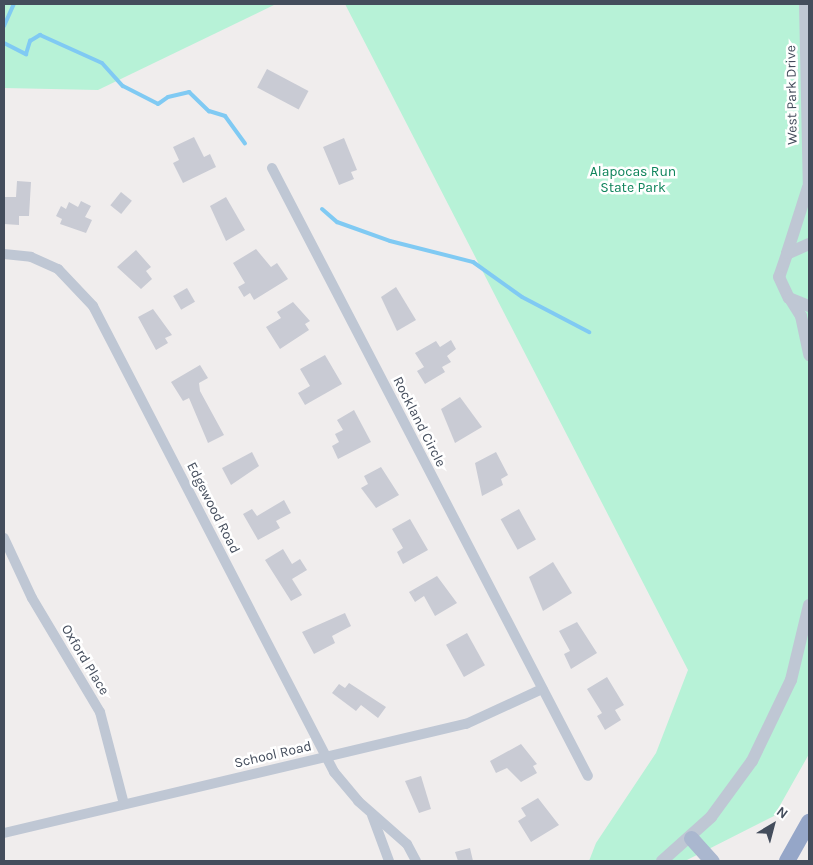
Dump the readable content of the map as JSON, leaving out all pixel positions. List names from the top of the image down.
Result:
{
  "streets": {
    "street": [
      "West Park Drive",
      "Rockland Circle",
      "Edgewood Road",
      "Oxford Place",
      "School Road"
    ]
  },
  "crossings": [
    ["Rockland Circle", "School Road"],
    ["Edgewood Road", "School Road"],
    ["Oxford Place", "School Road"]
  ],
  "parks": ["Alapocas Run State Park"],
  "north": "top right"
}
